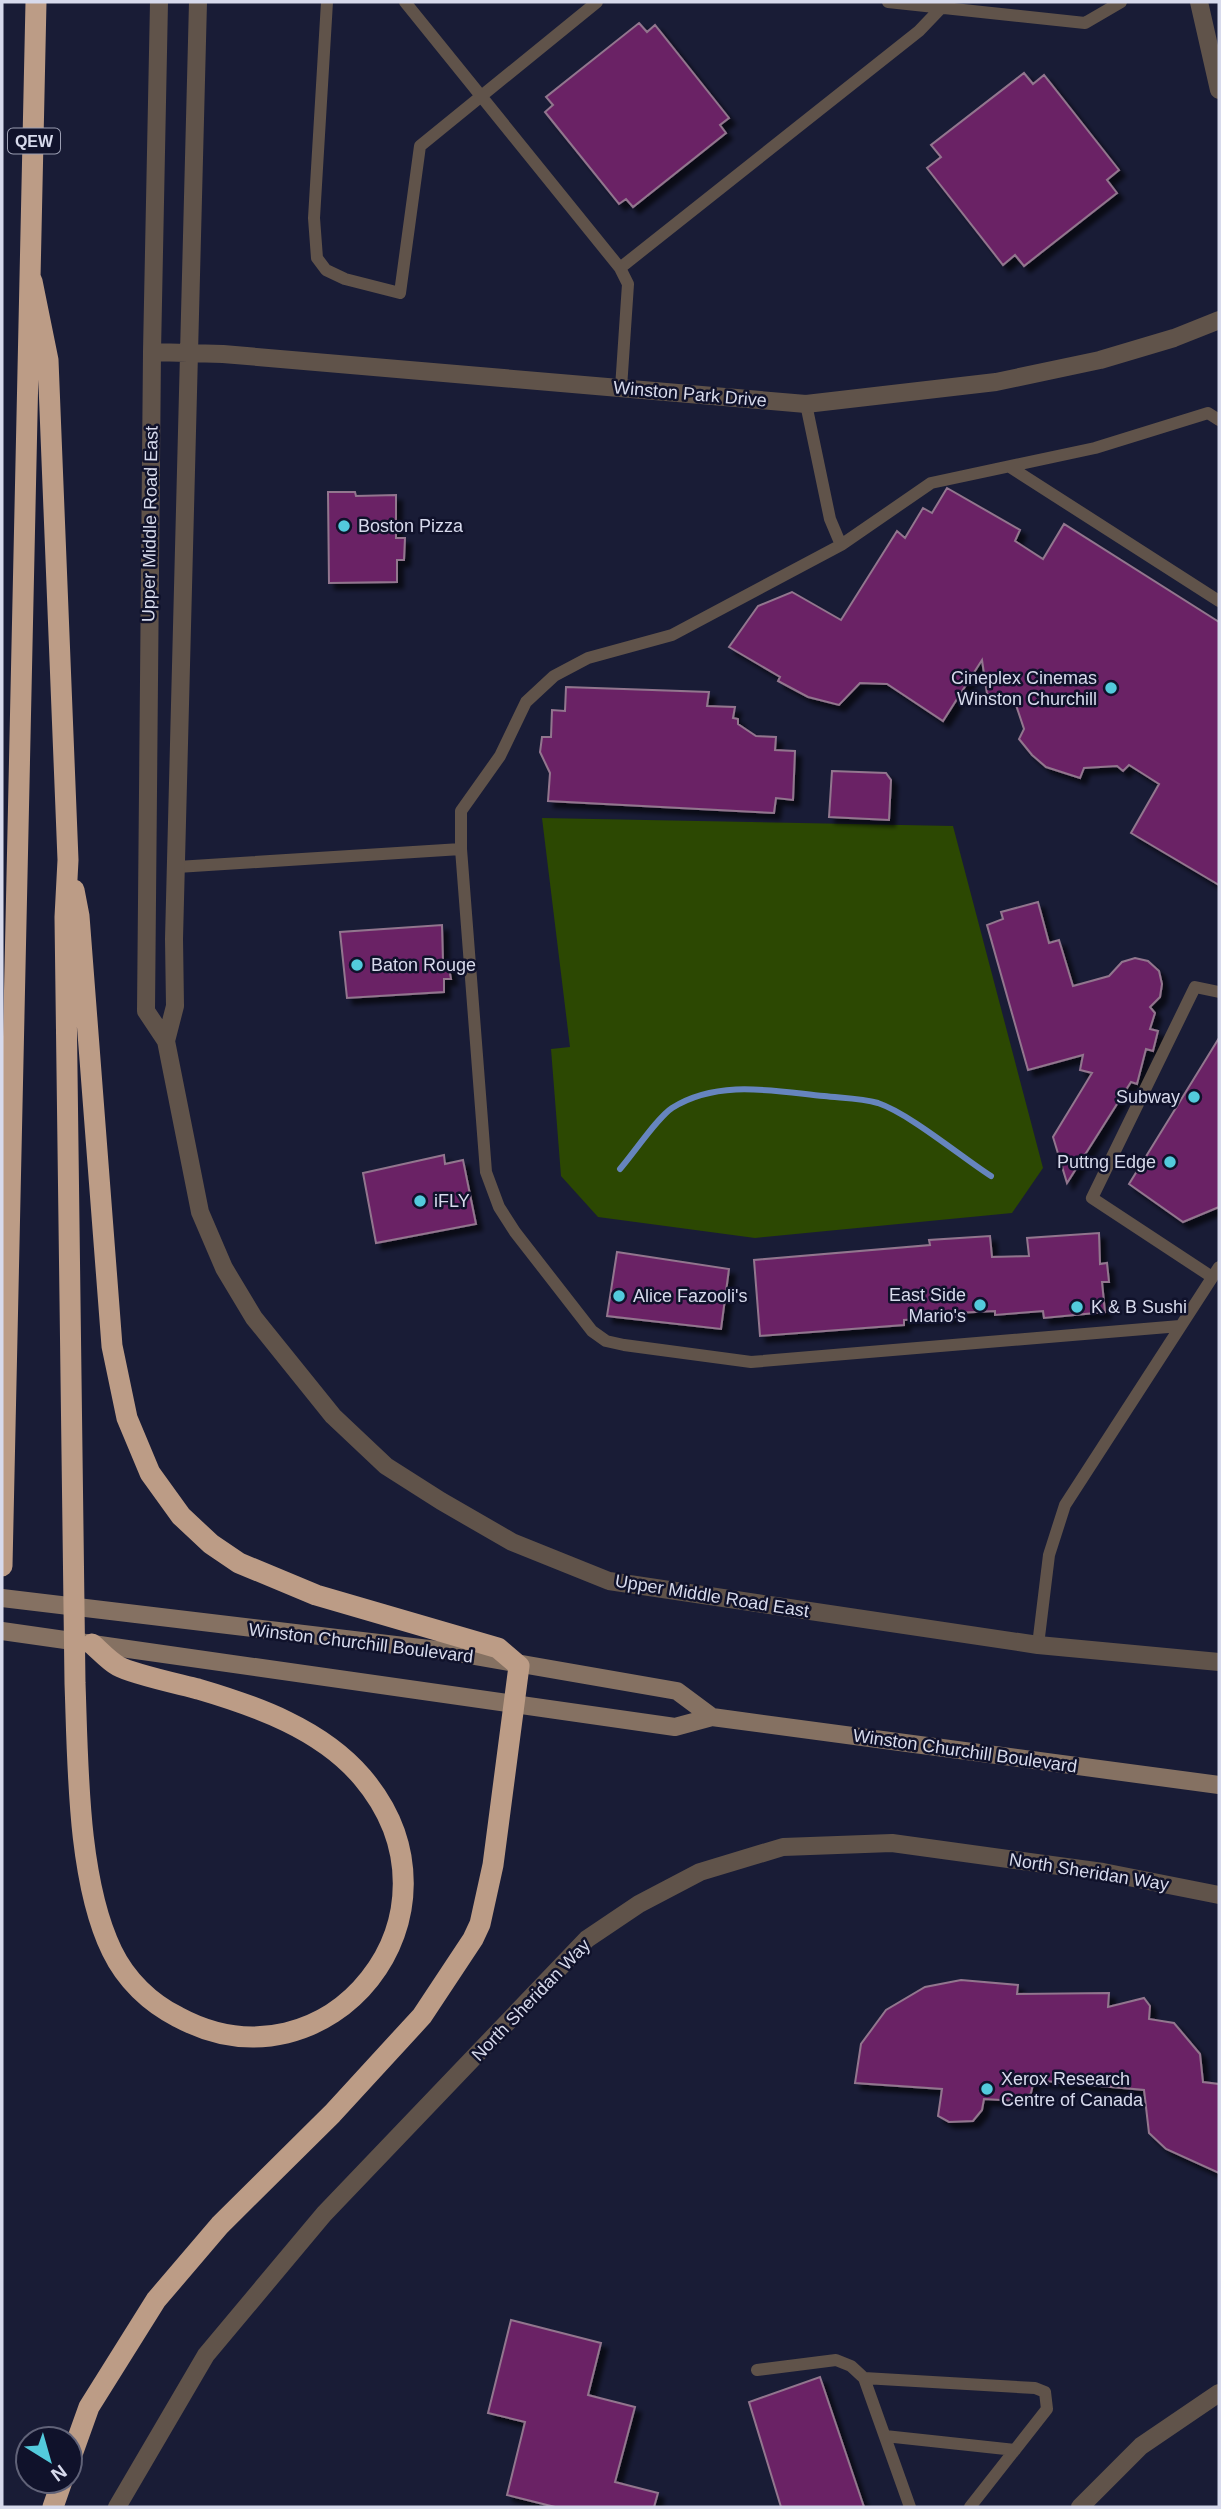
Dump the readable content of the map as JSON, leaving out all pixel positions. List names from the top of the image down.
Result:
{
  "streets": {
    "highway": ["QEW"],
    "main road": ["Winston Churchill Boulevard"],
    "street": ["Winston Park Drive", "Upper Middle Road East", "North Sheridan Way"]
  },
  "crossings": [
    ["Winston Park Drive", "Upper Middle Road East"]
  ],
  "places": [
    "Boston Pizza",
    "Cineplex Cinemas Winston Churchill",
    "Baton Rouge",
    "Subway",
    "Puttng Edge",
    "iFLY",
    "Alice Fazooli's",
    "East Side Mario's",
    "K & B Sushi",
    "Xerox Research Centre of Canada"
  ],
  "north": "bottom right"
}
